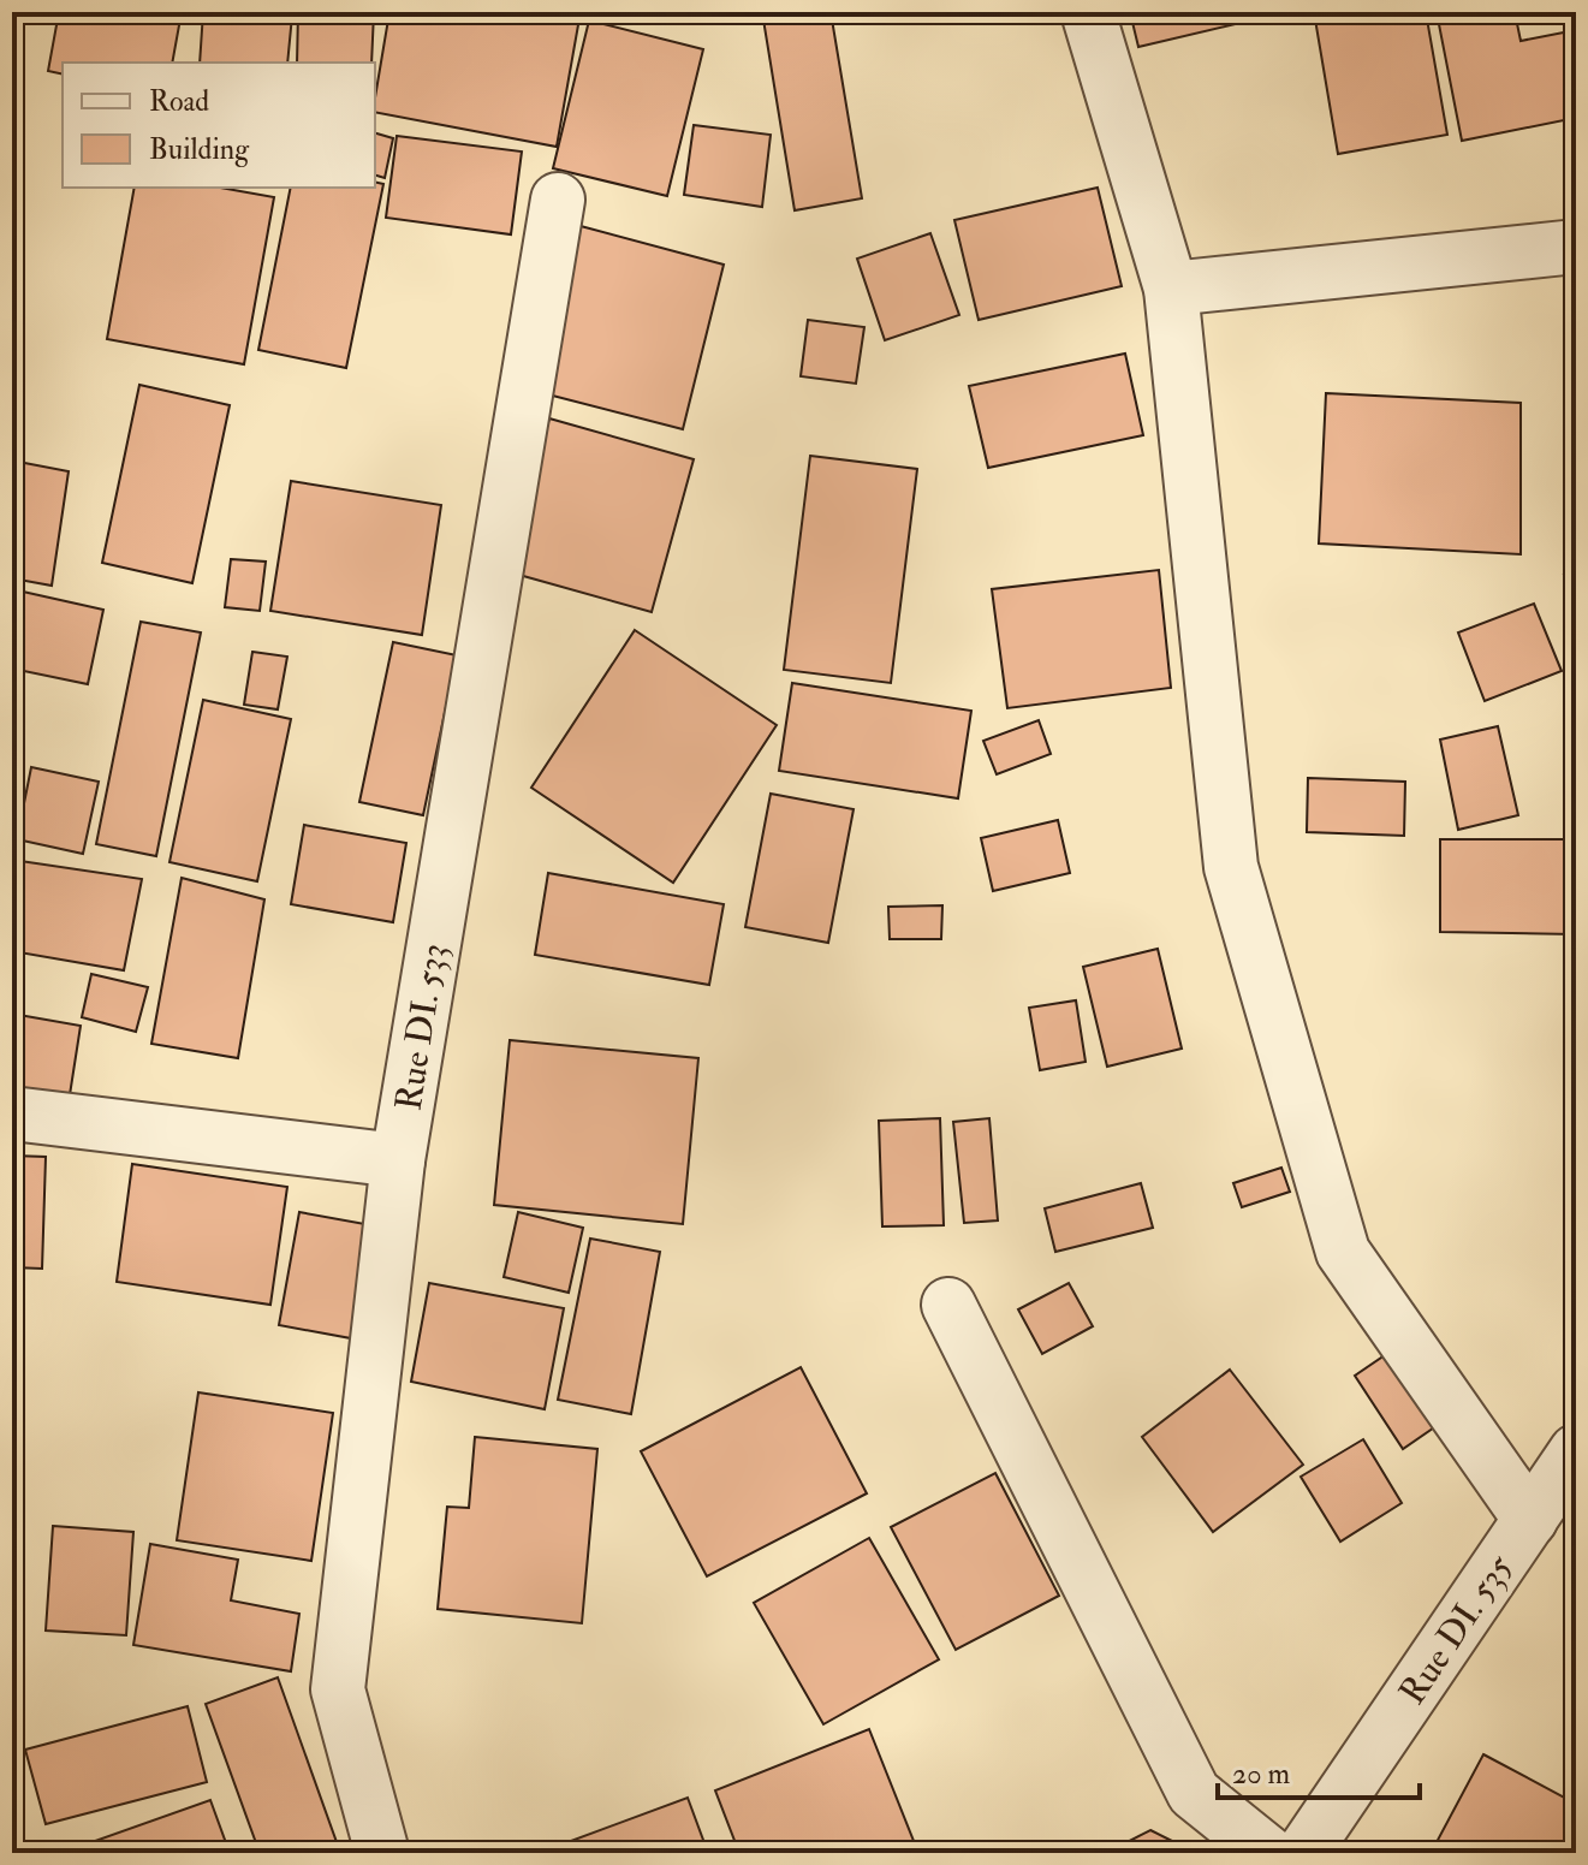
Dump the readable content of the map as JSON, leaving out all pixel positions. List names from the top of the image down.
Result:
{
  "streets": {
    "street": ["Rue DI. 533", "Rue DI. 535"]
  },
  "legend": ["Road", "Building"],
  "scale_bar": "20 m"
}
